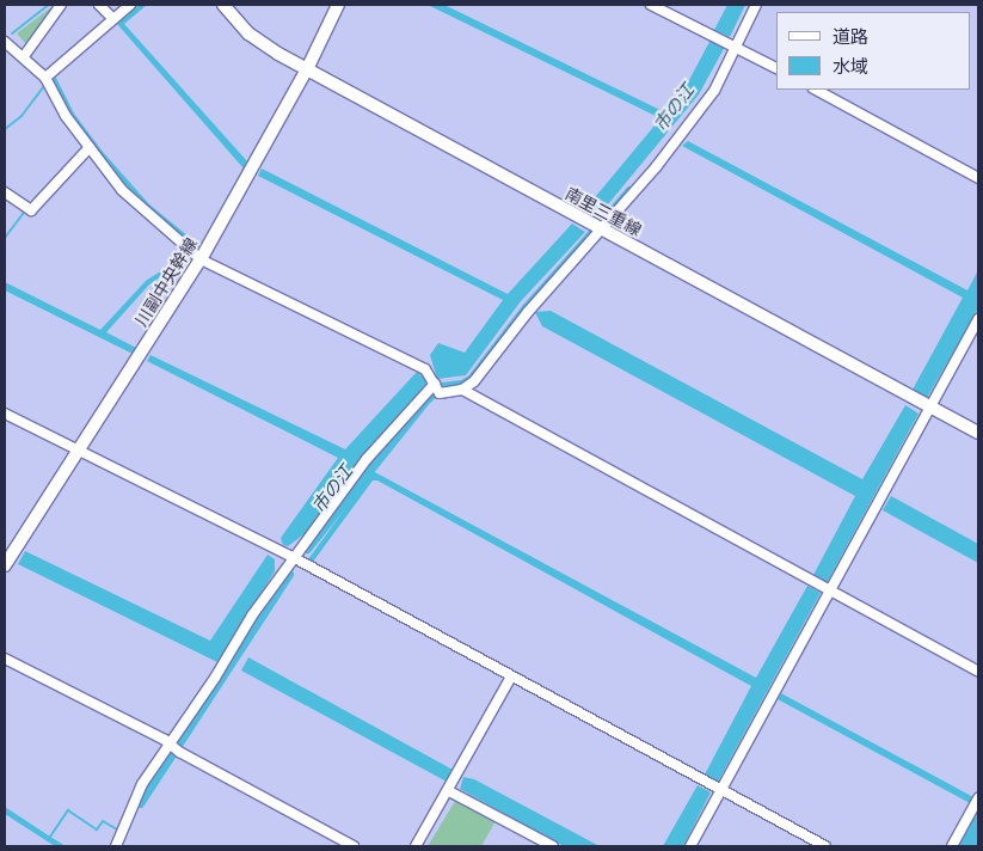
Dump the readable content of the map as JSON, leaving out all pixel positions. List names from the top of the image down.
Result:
{
  "streets": {
    "street": ["南里三重線", "川副中央幹線"]
  },
  "crossings": [
    ["南里三重線", "川副中央幹線"]
  ],
  "water": ["市の江"],
  "legend": ["道路", "水域"]
}
